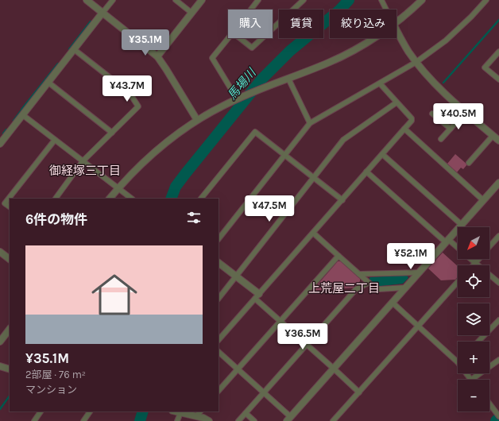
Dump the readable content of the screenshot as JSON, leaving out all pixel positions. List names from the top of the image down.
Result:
{
  "districts": ["御経塚三丁目", "上荒屋二丁目"],
  "water": ["馬場川"],
  "north": "bottom left",
  "page": {
    "chip": ["購入", "賃貸", "絞り込み"],
    "price": [
      "¥35.1M",
      "¥43.7M",
      "¥40.5M",
      "¥47.5M",
      "¥52.1M",
      "¥36.5M"
    ],
    "heading": "6件の物件",
    "map_buttons": ["+", "−"],
    "list": [
      {
        "name": "¥35.1M",
        "note": "2部屋 · 76 m² · マンション"
      }
    ]
  }
}
